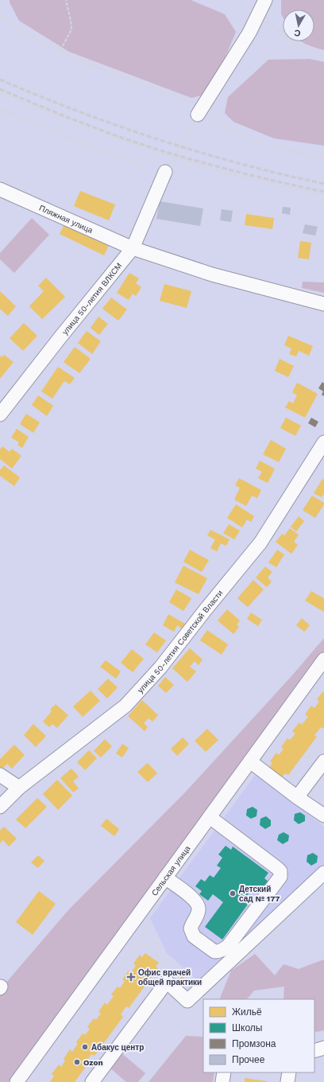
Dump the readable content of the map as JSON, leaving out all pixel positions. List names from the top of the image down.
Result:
{
  "streets": {
    "street": [
      "Пляжная улица",
      "улица 50-летия ВЛКСМ",
      "улица 50-летия Советской Власти",
      "Сельская улица"
    ]
  },
  "crossings": [
    ["Пляжная улица", "улица 50-летия ВЛКСМ"]
  ],
  "places": {
    "other": ["Детский сад № 177", "Абакус центр", "Ozon"],
    "health": ["Офис врачей общей практики"]
  },
  "legend": [
    "Жильё",
    "Школы",
    "Промзона",
    "Прочее"
  ],
  "north": "bottom"
}
